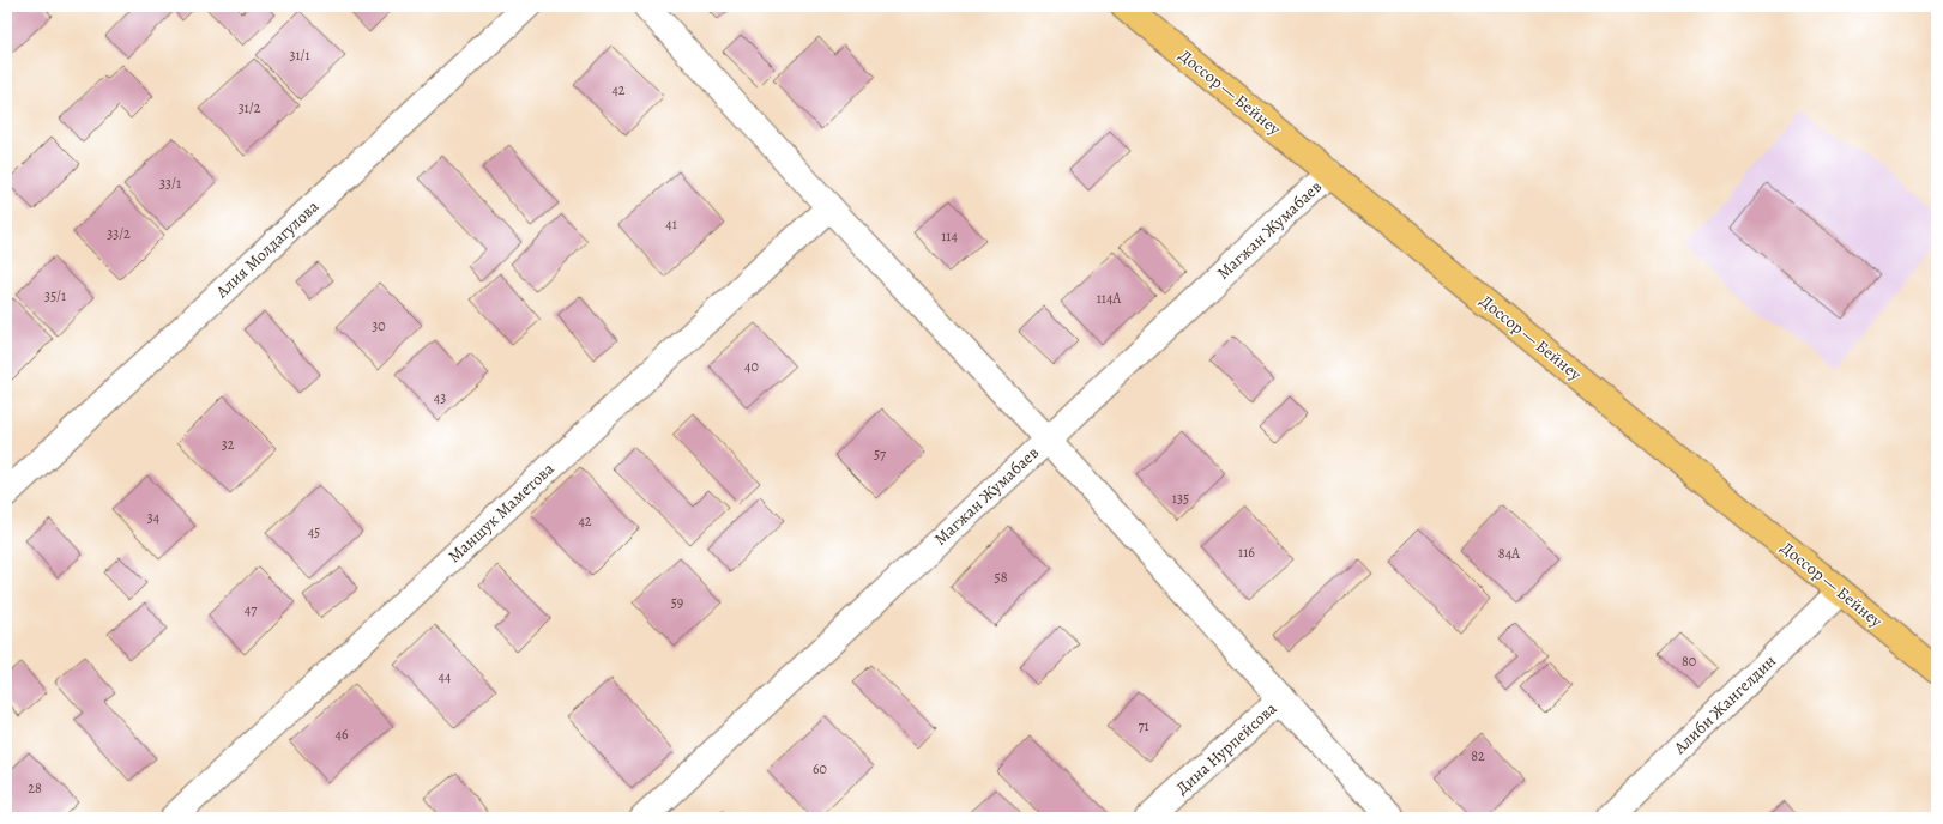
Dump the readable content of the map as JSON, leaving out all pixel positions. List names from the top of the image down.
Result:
{
  "streets": {
    "highway": ["Доссор — Бейнеу"],
    "street": [
      "Магжан Жумабаев",
      "Алия Молдагулова",
      "Маншук Маметова",
      "Алиби Жангелдин",
      "Дина Нурпейсова"
    ]
  },
  "crossings": [
    ["Доссор — Бейнеу", "Магжан Жумабаев"],
    ["Доссор — Бейнеу", "Алиби Жангелдин"]
  ],
  "house_numbers": [
    "31/1",
    "42",
    "31/2",
    "33/1",
    "41",
    "33/2",
    "114",
    "35/1",
    "114А",
    "30",
    "40",
    "43",
    "32",
    "57",
    "135",
    "34",
    "42",
    "45",
    "116",
    "84А",
    "58",
    "59",
    "47",
    "80",
    "44",
    "71",
    "46",
    "82",
    "60",
    "28"
  ]
}
